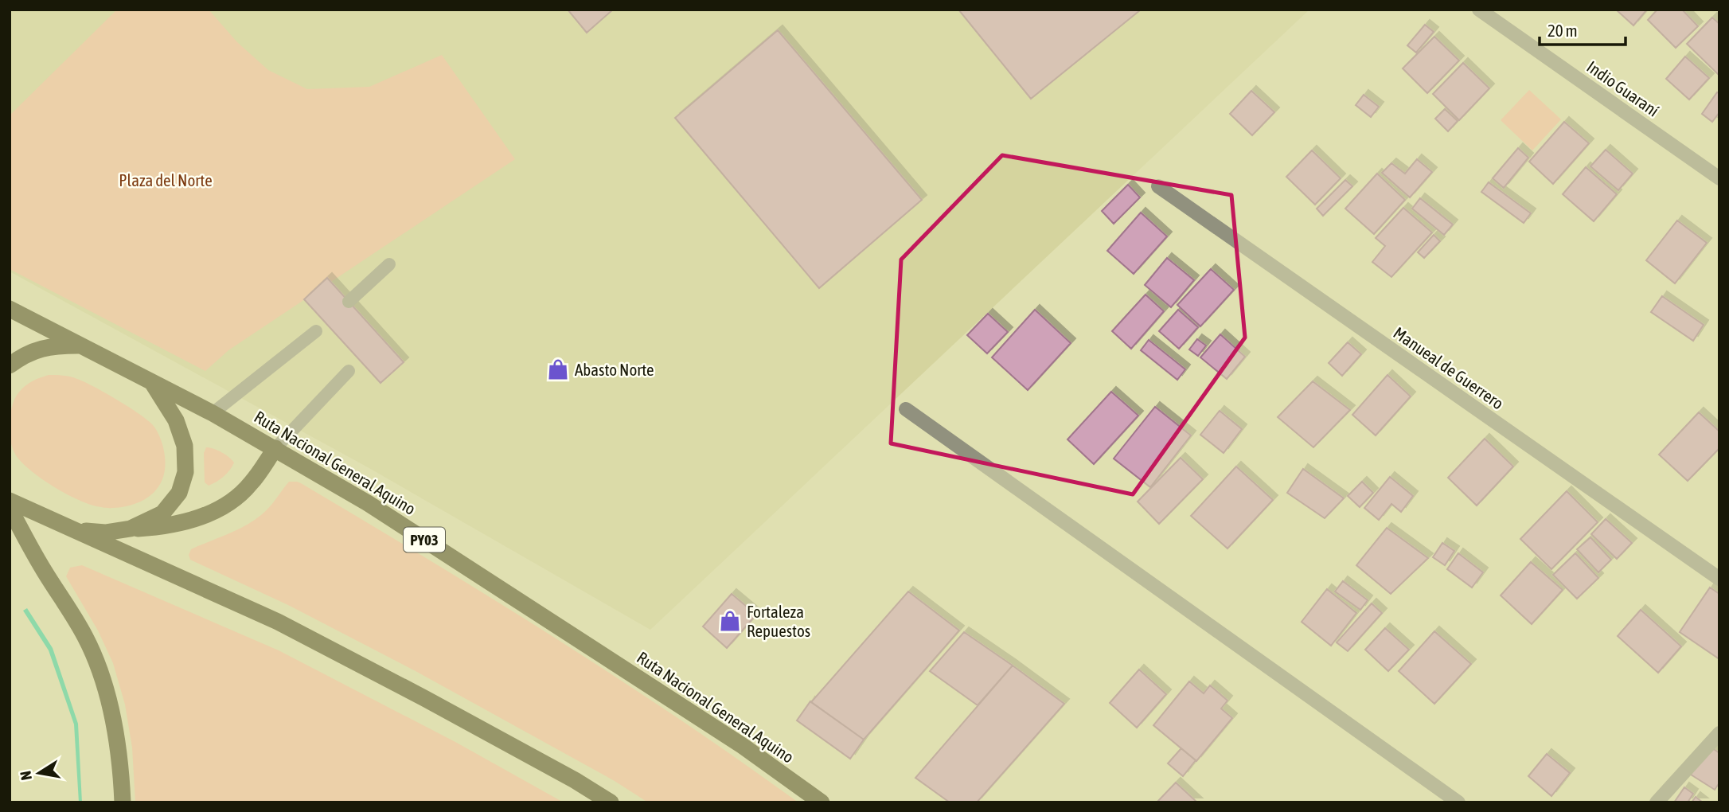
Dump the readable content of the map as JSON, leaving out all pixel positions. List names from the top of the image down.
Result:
{
  "streets": {
    "highway": ["Ruta Nacional General Aquino", "PY03"],
    "street": ["Indio Guaraní", "Manueal de Guerrero"]
  },
  "parks": ["Plaza del Norte"],
  "places": {
    "shop": ["Abasto Norte", "Fortaleza Repuestos"]
  },
  "scale_bar": "20 m",
  "north": "left"
}
